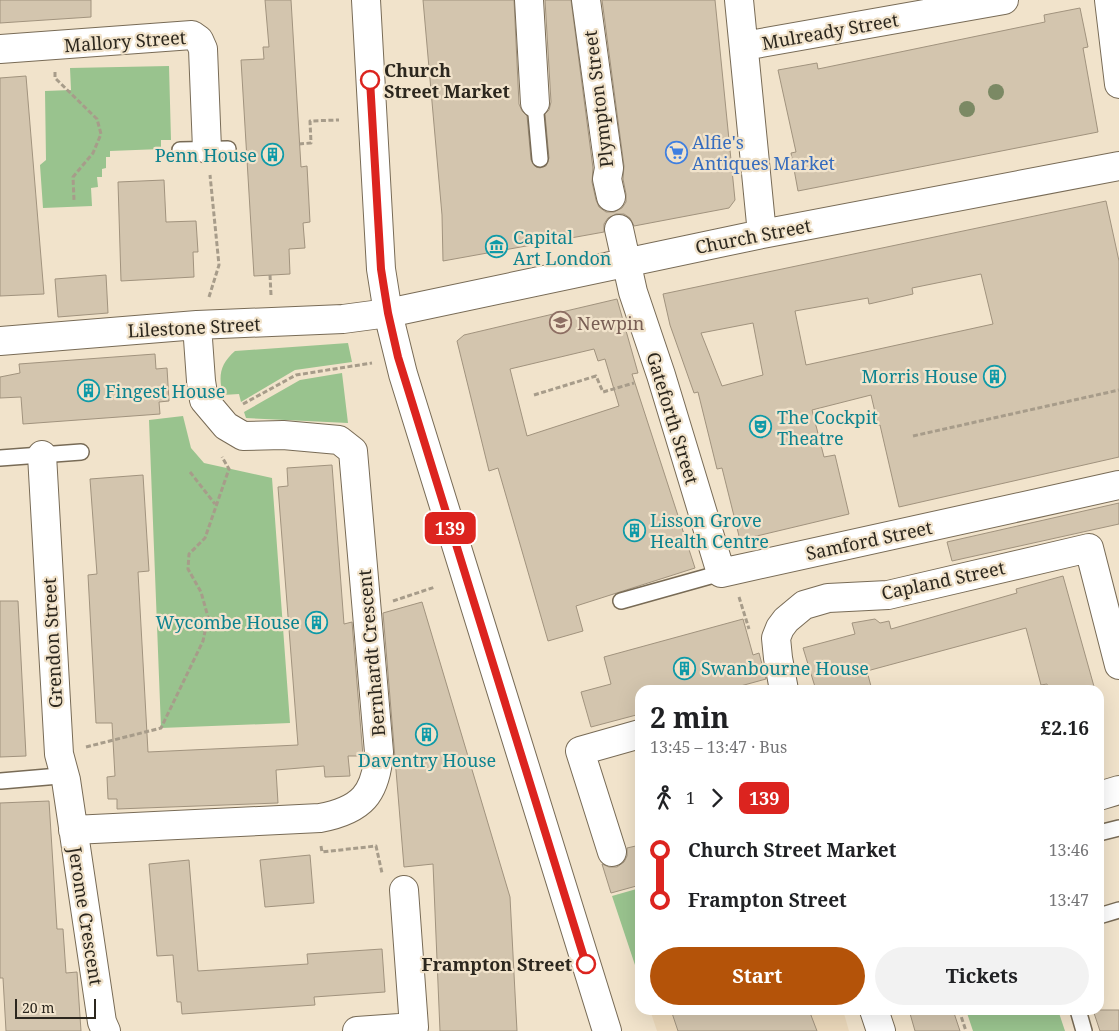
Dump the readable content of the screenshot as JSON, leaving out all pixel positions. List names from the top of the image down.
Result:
{
  "streets": {
    "street": [
      "Mulready Street",
      "Mallory Street",
      "Plympton Street",
      "Church Street",
      "Lilestone Street",
      "Gateforth Street",
      "Samford Street",
      "Capland Street",
      "Grendon Street",
      "Bernhardt Crescent",
      "Jerome Crescent"
    ]
  },
  "crossings": [
    ["Church Street", "Lilestone Street"],
    ["Church Street", "Gateforth Street"],
    ["Lilestone Street", "Bernhardt Crescent"],
    ["Gateforth Street", "Samford Street"],
    ["Grendon Street", "Bernhardt Crescent"],
    ["Grendon Street", "Jerome Crescent"],
    ["Bernhardt Crescent", "Jerome Crescent"]
  ],
  "places": {
    "other": ["Church Street Market", "Frampton Street"],
    "supermarket": ["Alfie's Antiques Market"],
    "building": [
      "Penn House",
      "Morris House",
      "Fingest House",
      "Lisson Grove Health Centre",
      "Wycombe House",
      "Swanbourne House",
      "Daventry House"
    ],
    "museum": ["Capital Art London"],
    "school or university": ["Newpin"],
    "theatre": ["The Cockpit Theatre"]
  },
  "lines": ["bus line 139"],
  "scale_bar": "20 m",
  "page": {
    "on_map": "139",
    "heading": ["2 min", "13:45 – 13:47 · Bus", "£2.16"],
    "legs": ["1", "139"],
    "list": [
      {
        "name": "Church Street Market",
        "value": "13:46"
      },
      {
        "name": "Frampton Street",
        "value": "13:47"
      }
    ],
    "buttons": ["Start", "Tickets"],
    "scale": "20 m"
  }
}
